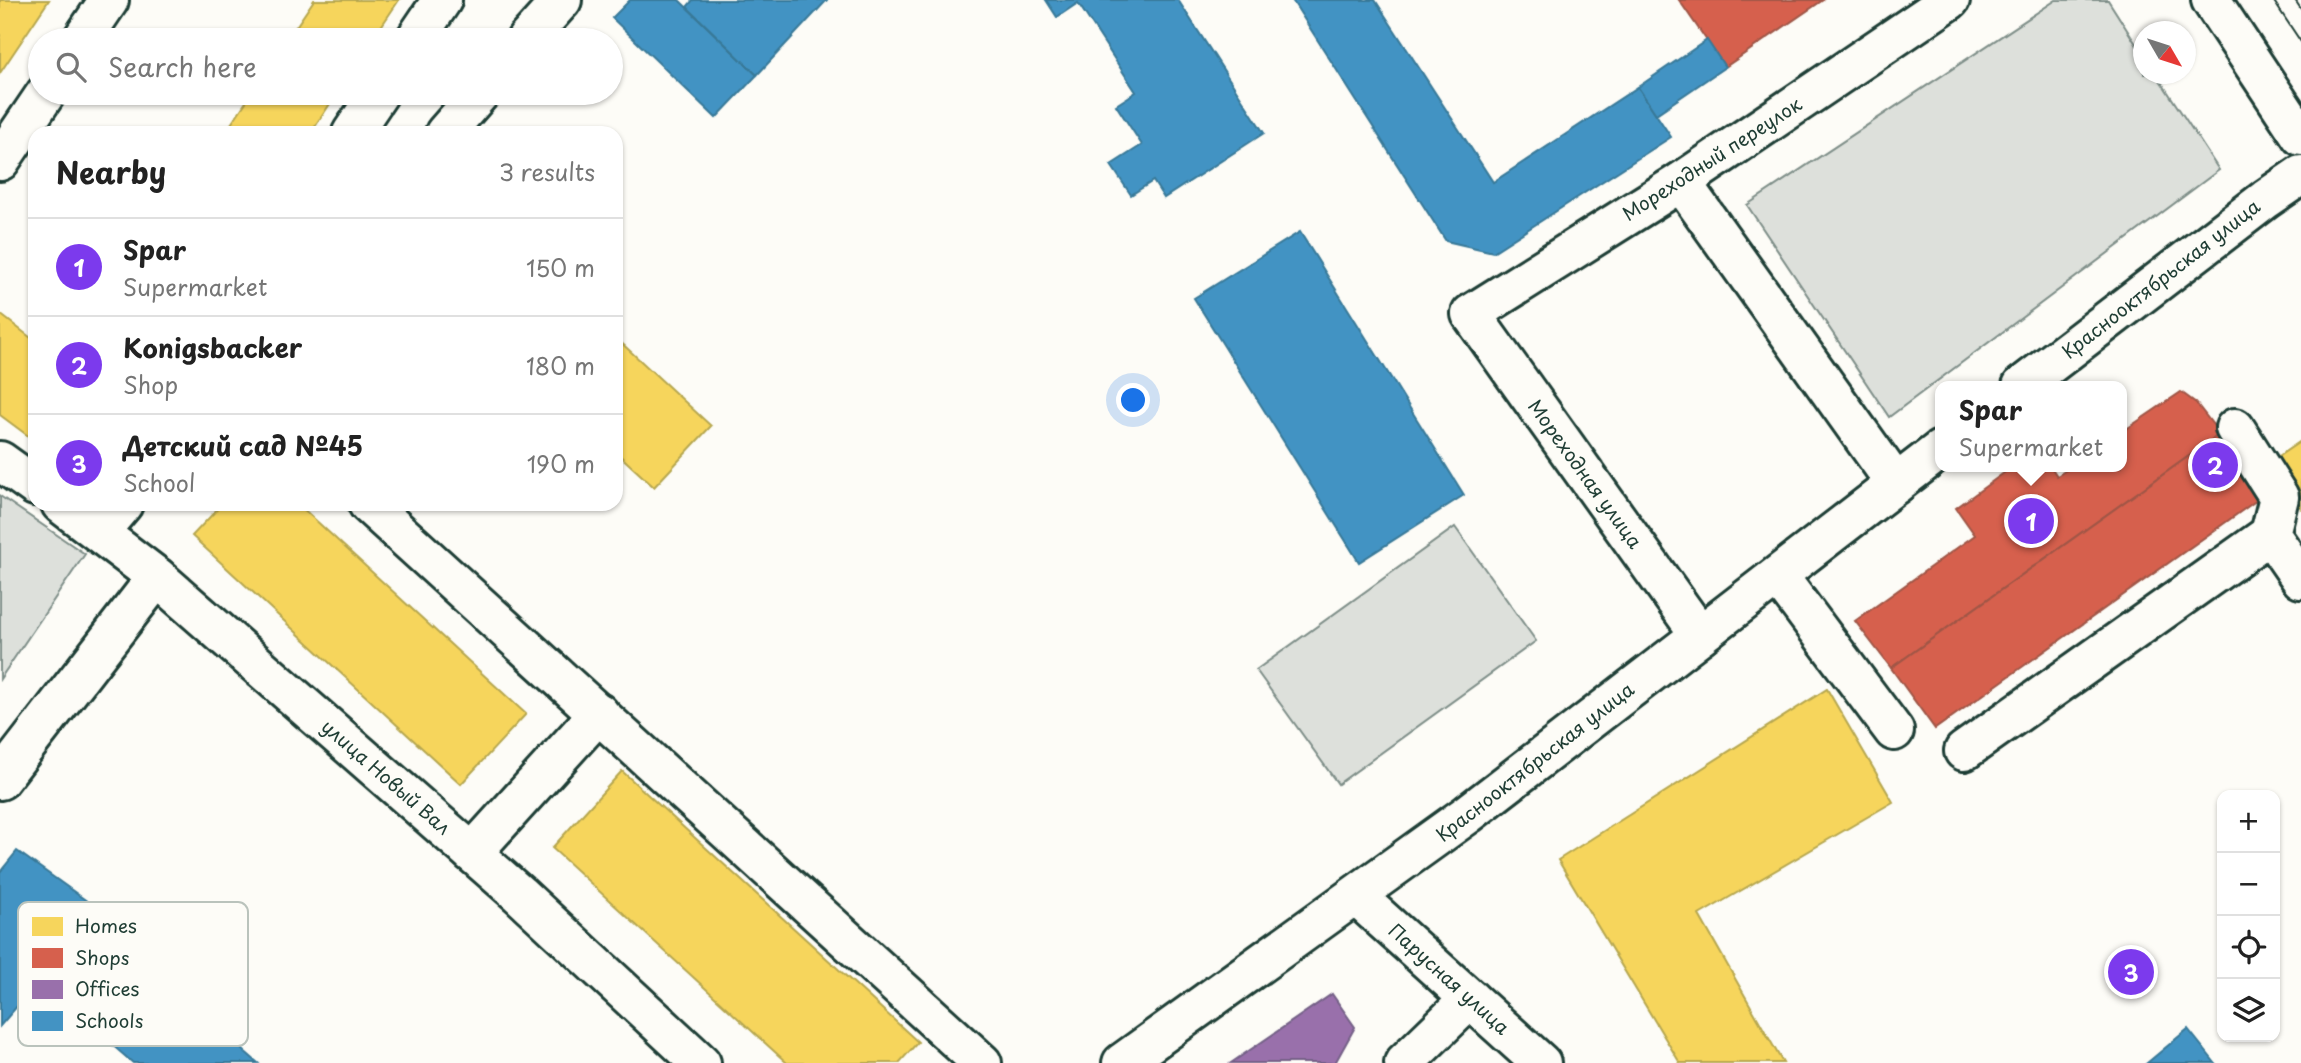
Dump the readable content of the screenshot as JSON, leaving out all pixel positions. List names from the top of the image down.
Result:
{
  "streets": {
    "street": [
      "Мореходный переулок",
      "Краснооктябрьская улица",
      "Мореходная улица",
      "улица Новый Вал",
      "Парусная улица"
    ]
  },
  "crossings": [
    ["Мореходный переулок", "Мореходная улица"],
    ["Краснооктябрьская улица", "Мореходная улица"],
    ["Краснооктябрьская улица", "Парусная улица"]
  ],
  "legend": [
    "Homes",
    "Shops",
    "Offices",
    "Schools"
  ],
  "north": "bottom right",
  "page": {
    "search": "Search here",
    "heading": ["Nearby", "3 results"],
    "list": [
      {
        "mark": "1",
        "name": "Spar",
        "note": "Supermarket",
        "value": "150 m"
      },
      {
        "mark": "2",
        "name": "Konigsbacker",
        "note": "Shop",
        "value": "180 m"
      },
      {
        "mark": "3",
        "name": "Детский сад №45",
        "note": "School",
        "value": "190 m"
      }
    ],
    "popup": ["Spar", "Supermarket"],
    "pins": ["2", "1", "3"],
    "map_buttons": ["+", "−"]
  }
}
